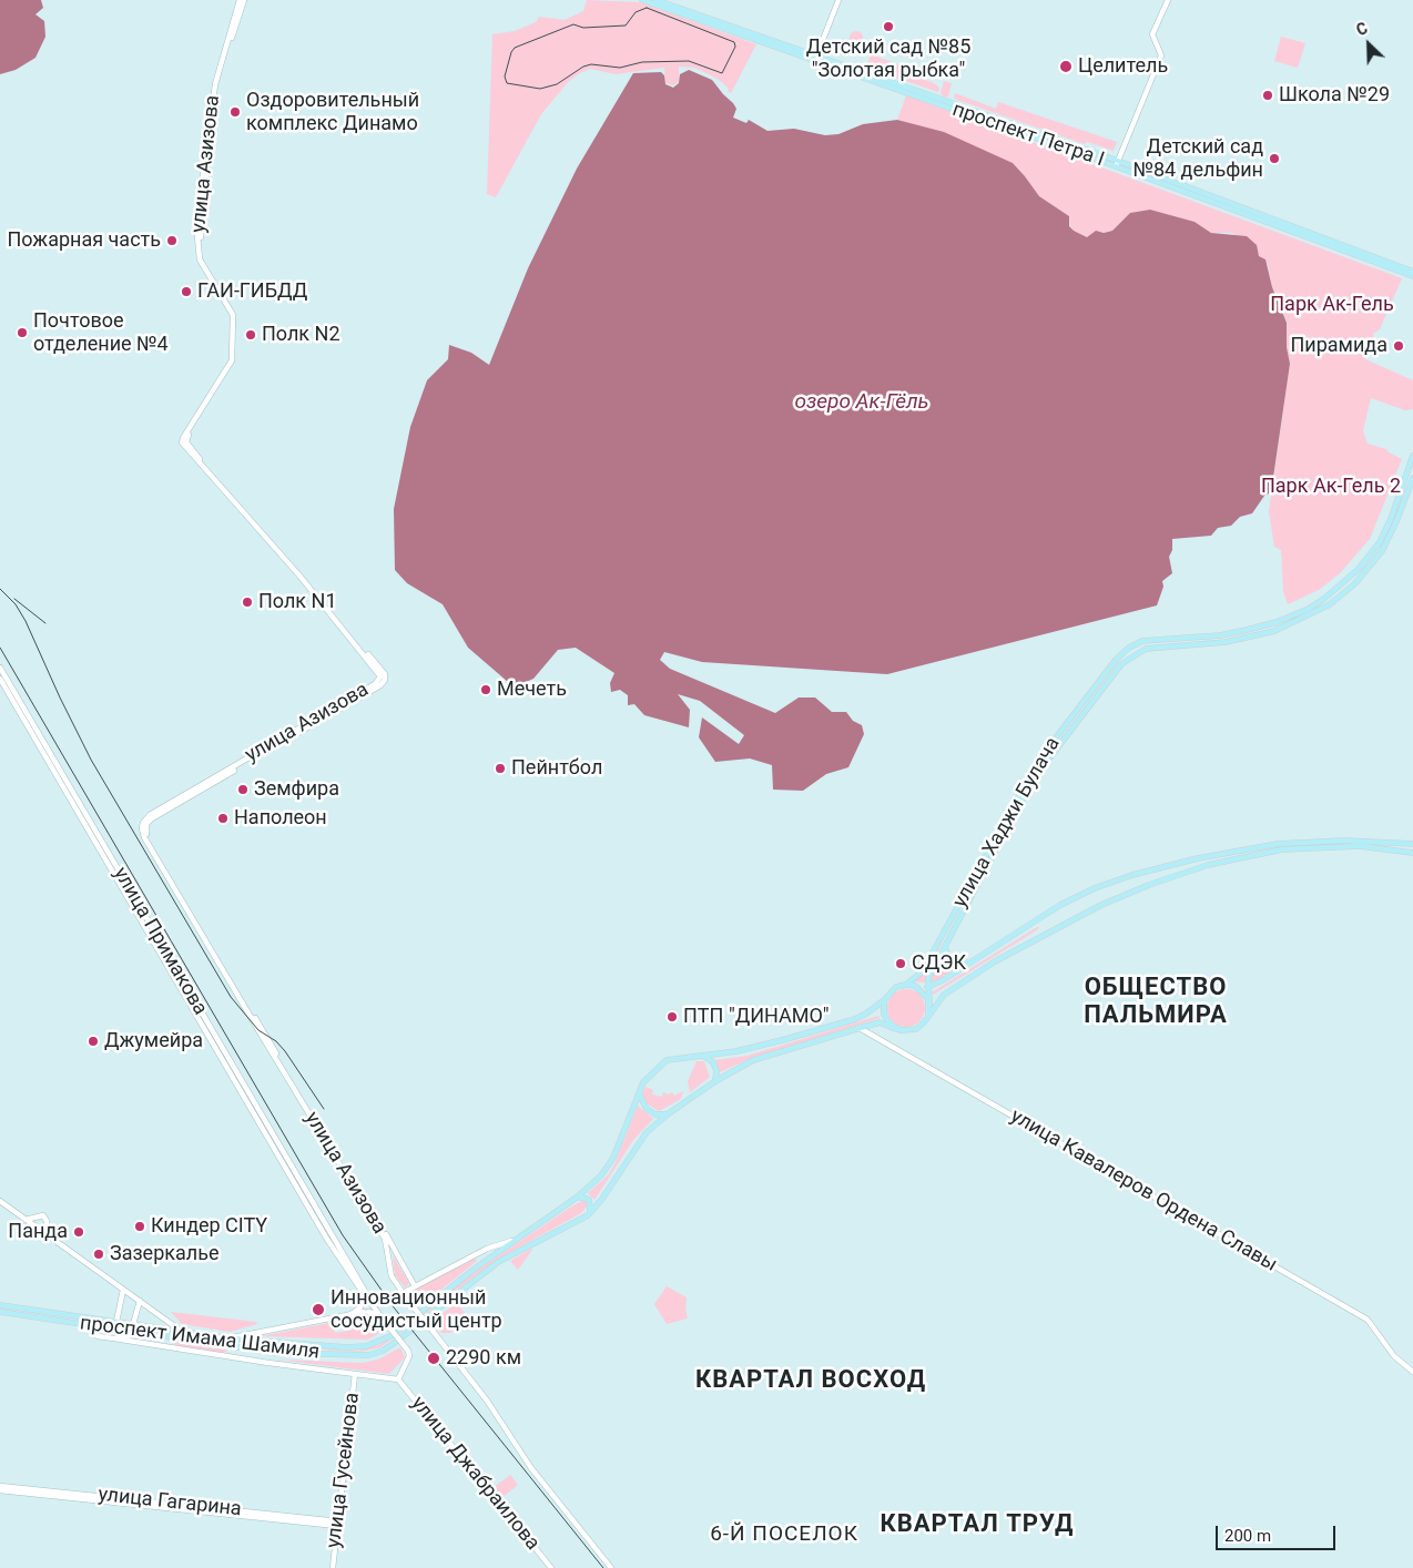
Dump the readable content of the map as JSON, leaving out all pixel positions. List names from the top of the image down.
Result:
{
  "streets": {
    "main road": [
      "проспект Петра I",
      "улица Азизова",
      "улица Хаджи Булача",
      "улица Примакова",
      "улица Кавалеров Ордена Славы",
      "проспект Имама Шамиля",
      "улица Гусейнова",
      "улица Джабраилова",
      "улица Гагарина"
    ]
  },
  "crossings": [
    ["улица Примакова", "проспект Имама Шамиля"],
    ["проспект Имама Шамиля", "улица Гусейнова"],
    ["проспект Имама Шамиля", "улица Джабраилова"],
    ["улица Гусейнова", "улица Гагарина"]
  ],
  "districts": [
    "ОБЩЕСТВО ПАЛЬМИРА",
    "КВАРТАЛ ВОСХОД",
    "КВАРТАЛ ТРУД",
    "6-Й ПОСЕЛОК"
  ],
  "water": ["озеро Ак-Гёль"],
  "parks": ["Парк Ак-Гель", "Парк Ак-Гель 2"],
  "places": [
    "Детский сад №85 \"Золотая рыбка\"",
    "Целитель",
    "Школа №29",
    "Оздоровительный комплекс Динамо",
    "Детский сад №84 дельфин",
    "Пожарная часть",
    "ГАИ-ГИБДД",
    "Почтовое отделение №4",
    "Полк N2",
    "Пирамида",
    "Полк N1",
    "Мечеть",
    "Пейнтбол",
    "Земфира",
    "Наполеон",
    "СДЭК",
    "ПТП \"ДИНАМО\"",
    "Джумейра",
    "Киндер CITY",
    "Панда",
    "Зазеркалье",
    "Инновационный сосудистый центр",
    "2290 км"
  ],
  "scale_bar": "200 m",
  "north": "top left"
}
